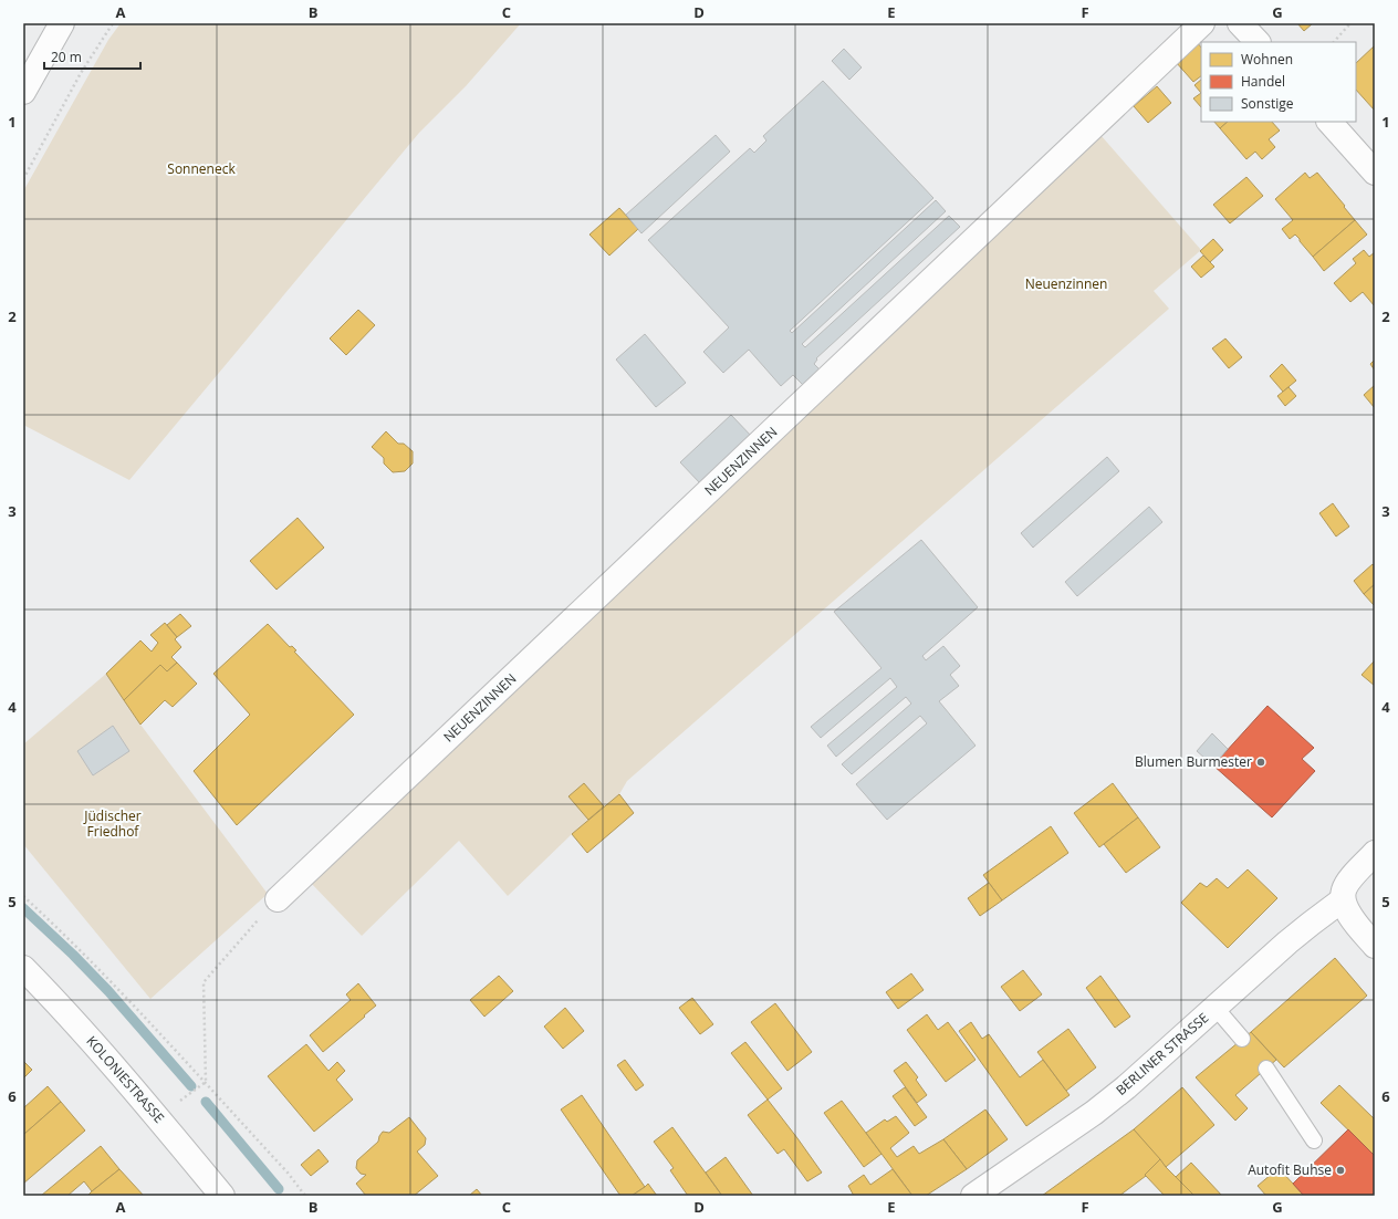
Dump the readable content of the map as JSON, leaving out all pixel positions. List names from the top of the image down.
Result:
{
  "streets": {
    "street": ["NEUENZINNEN", "BERLINER STRASSE", "KOLONIESTRASSE"]
  },
  "parks": ["Sonneneck", "Neuenzinnen", "Jüdischer Friedhof"],
  "places": ["Blumen Burmester", "Autofit Buhse"],
  "legend": ["Wohnen", "Handel", "Sonstige"],
  "scale_bar": "20 m",
  "grid": {
    "columns": [
      "A",
      "B",
      "C",
      "D",
      "E",
      "F",
      "G"
    ],
    "rows": [
      "1",
      "2",
      "3",
      "4",
      "5",
      "6"
    ]
  }
}
